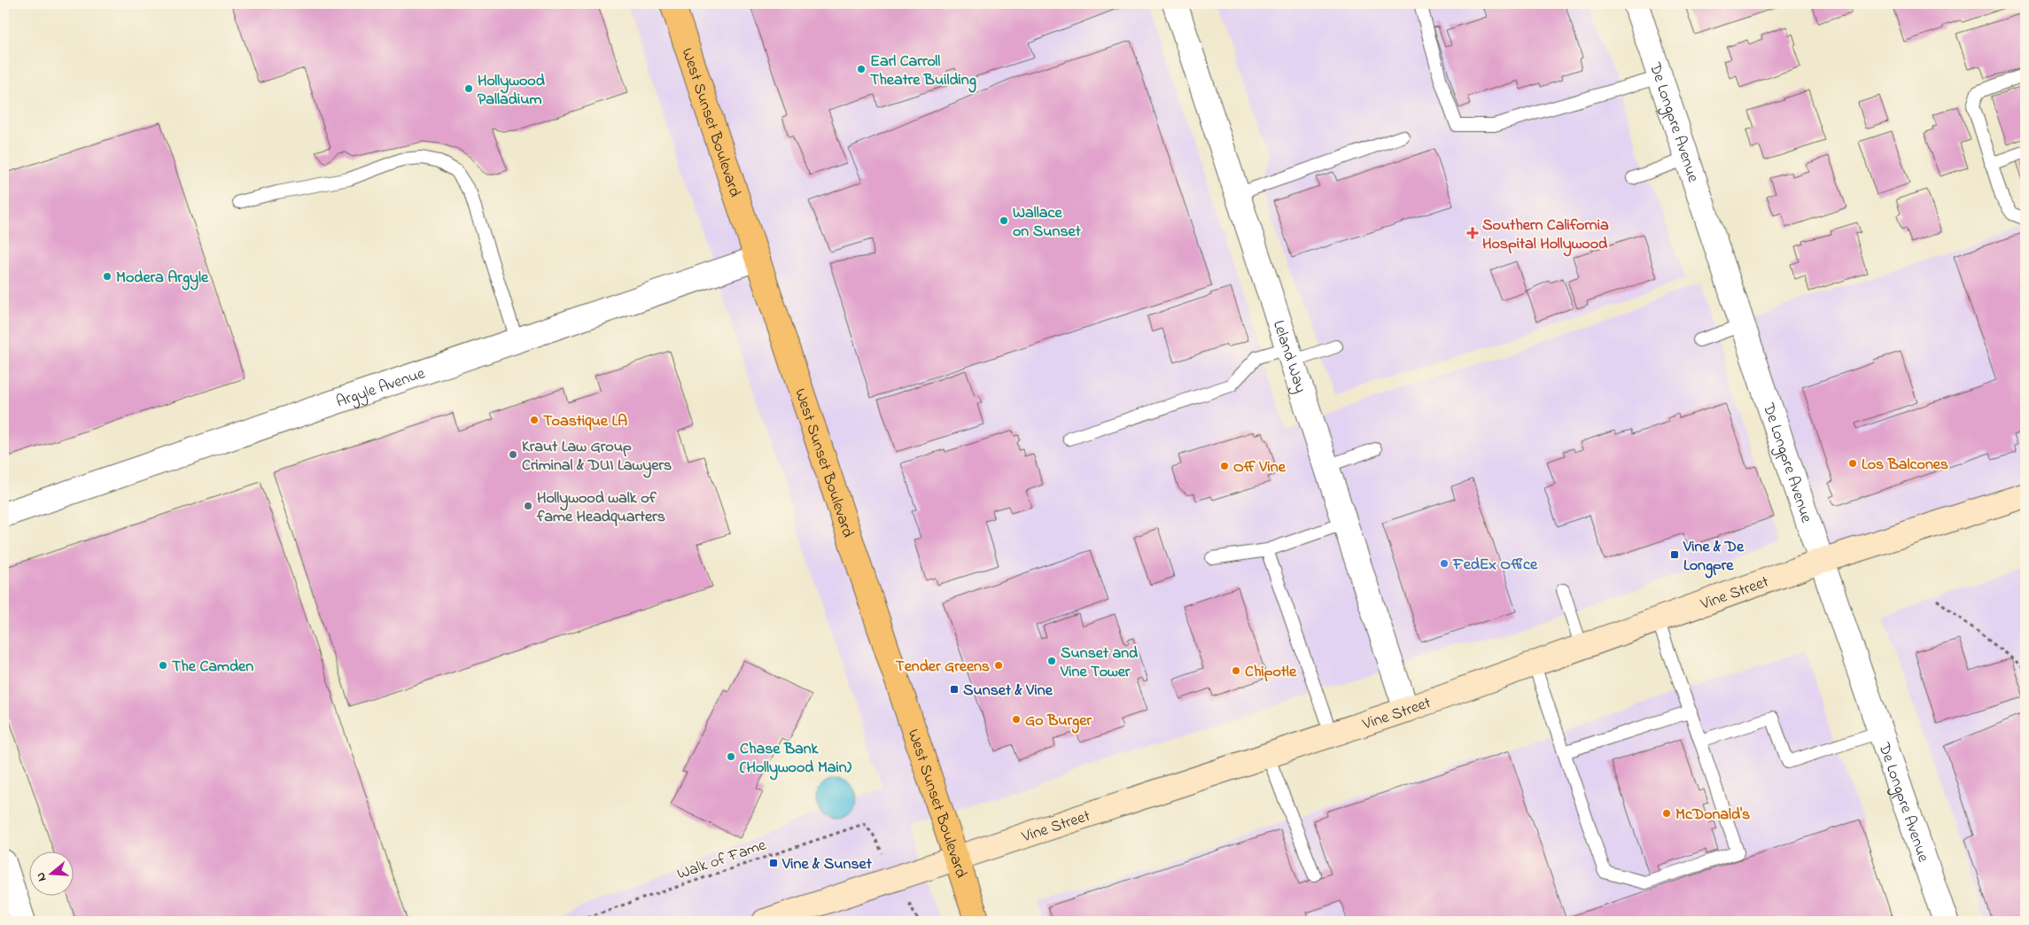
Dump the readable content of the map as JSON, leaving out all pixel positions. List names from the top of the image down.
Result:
{
  "streets": {
    "main road": ["West Sunset Boulevard", "Vine Street"],
    "street": ["De Longpre Avenue", "Leland Way", "Argyle Avenue"],
    "path": ["Walk of Fame"]
  },
  "crossings": [
    ["West Sunset Boulevard", "Argyle Avenue"],
    ["West Sunset Boulevard", "Vine Street"],
    ["De Longpre Avenue", "Vine Street"],
    ["Leland Way", "Vine Street"]
  ],
  "places": {
    "other": [
      "Earl Carroll Theatre Building",
      "Hollywood Palladium",
      "Wallace on Sunset",
      "Modera Argyle",
      "Toastique LA",
      "Kraut Law Group Criminal & DUI Lawyers",
      "Los Balcones",
      "Off Vine",
      "Hollywood walk of fame Headquarters",
      "FedEx Office",
      "Sunset and Vine Tower",
      "The Camden",
      "Tender Greens",
      "Chipotle",
      "Go Burger",
      "Chase Bank (Hollywood Main)",
      "McDonald's"
    ],
    "health": ["Southern California Hospital Hollywood"],
    "transit": ["Vine & De Longpre", "Sunset & Vine", "Vine & Sunset"]
  },
  "north": "left"
}
